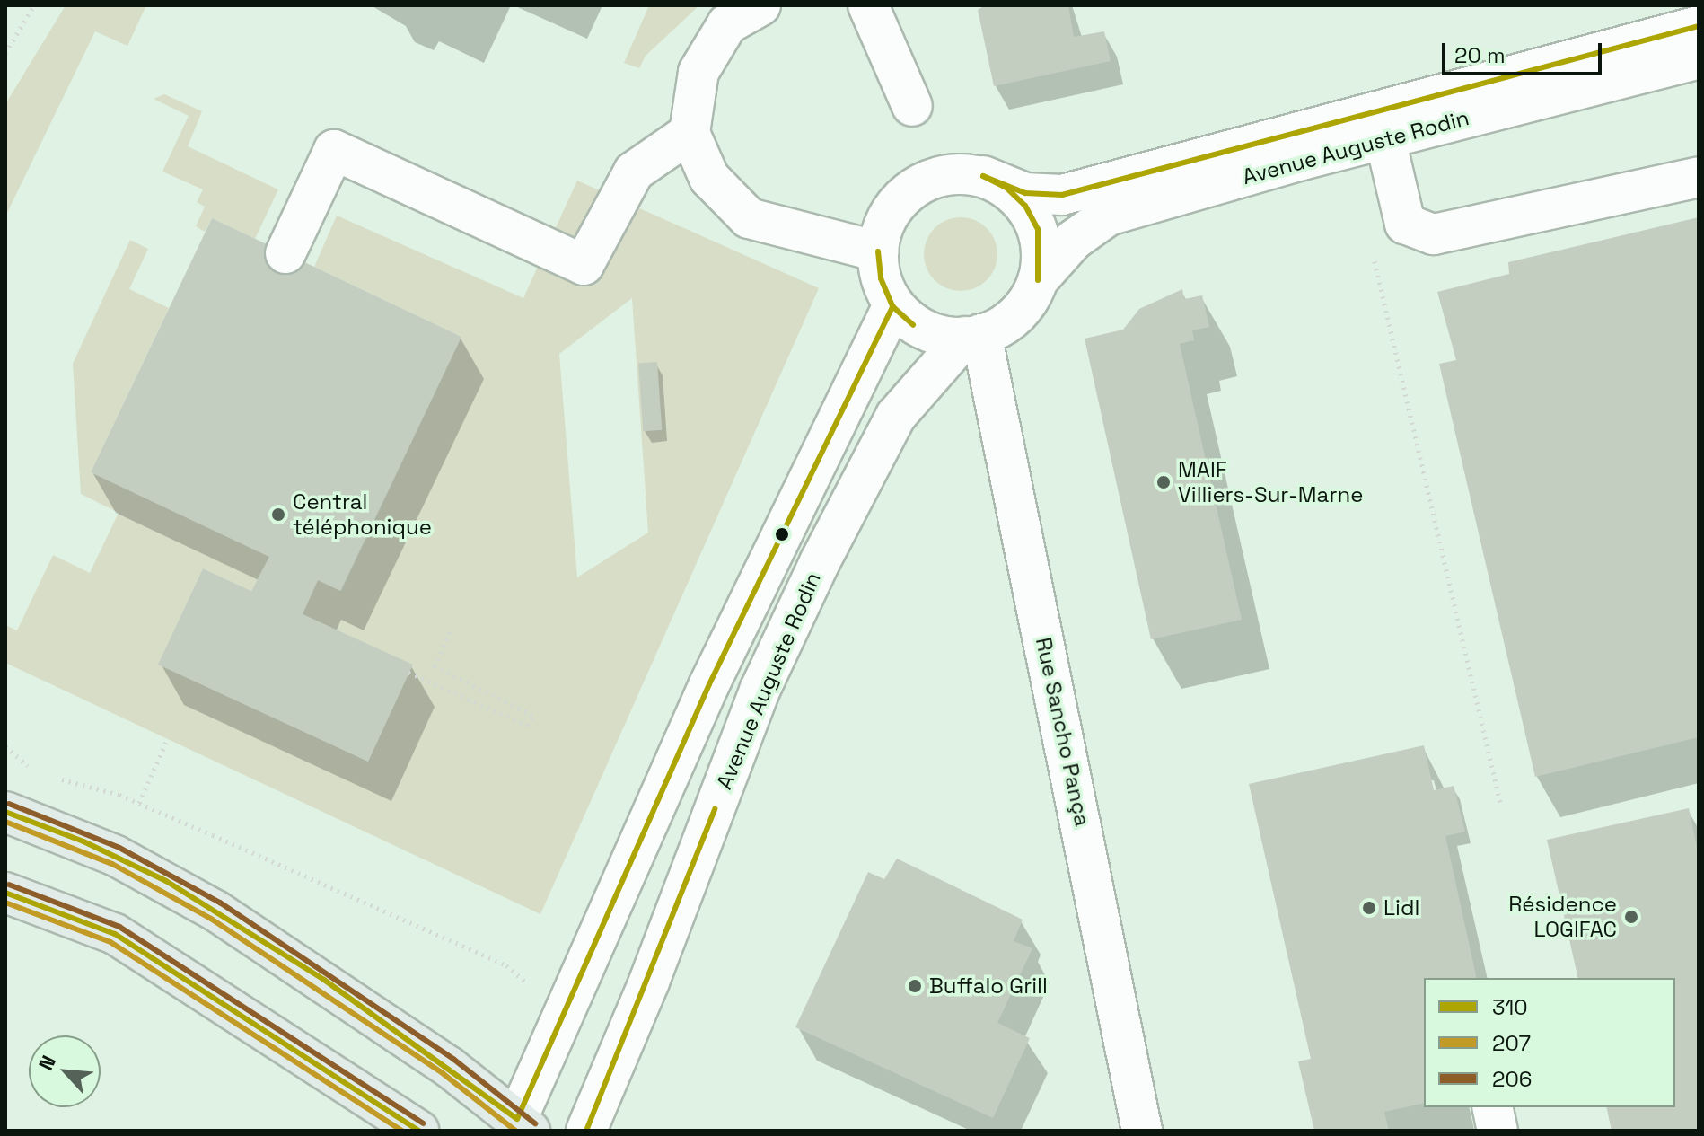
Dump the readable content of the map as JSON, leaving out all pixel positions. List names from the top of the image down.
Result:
{
  "streets": {
    "street": ["Avenue Auguste Rodin", "Rue Sancho Pança"]
  },
  "crossings": [
    ["Avenue Auguste Rodin", "Rue Sancho Pança"]
  ],
  "places": [
    "MAIF Villiers-Sur-Marne",
    "Central téléphonique",
    "Lidl",
    "Résidence LOGIFAC",
    "Buffalo Grill"
  ],
  "lines": ["transit line 310", "transit line 206", "transit line 207"],
  "legend": ["310", "207", "206"],
  "scale_bar": "20 m",
  "north": "top left"
}
